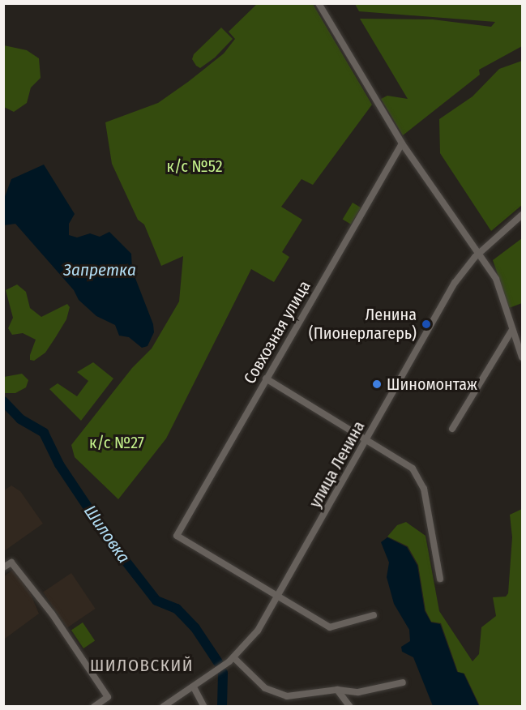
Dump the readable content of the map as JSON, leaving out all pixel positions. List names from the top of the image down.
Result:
{
  "streets": {
    "street": ["Совхозная улица", "улица Ленина"]
  },
  "crossings": [
    ["Совхозная улица", "улица Ленина"]
  ],
  "districts": ["ШИЛОВСКИЙ"],
  "water": ["Запретка", "Шиловка"],
  "parks": ["к/с №52", "к/с №27"],
  "places": ["Ленина (Пионерлагерь)", "Шиномонтаж"]
}
